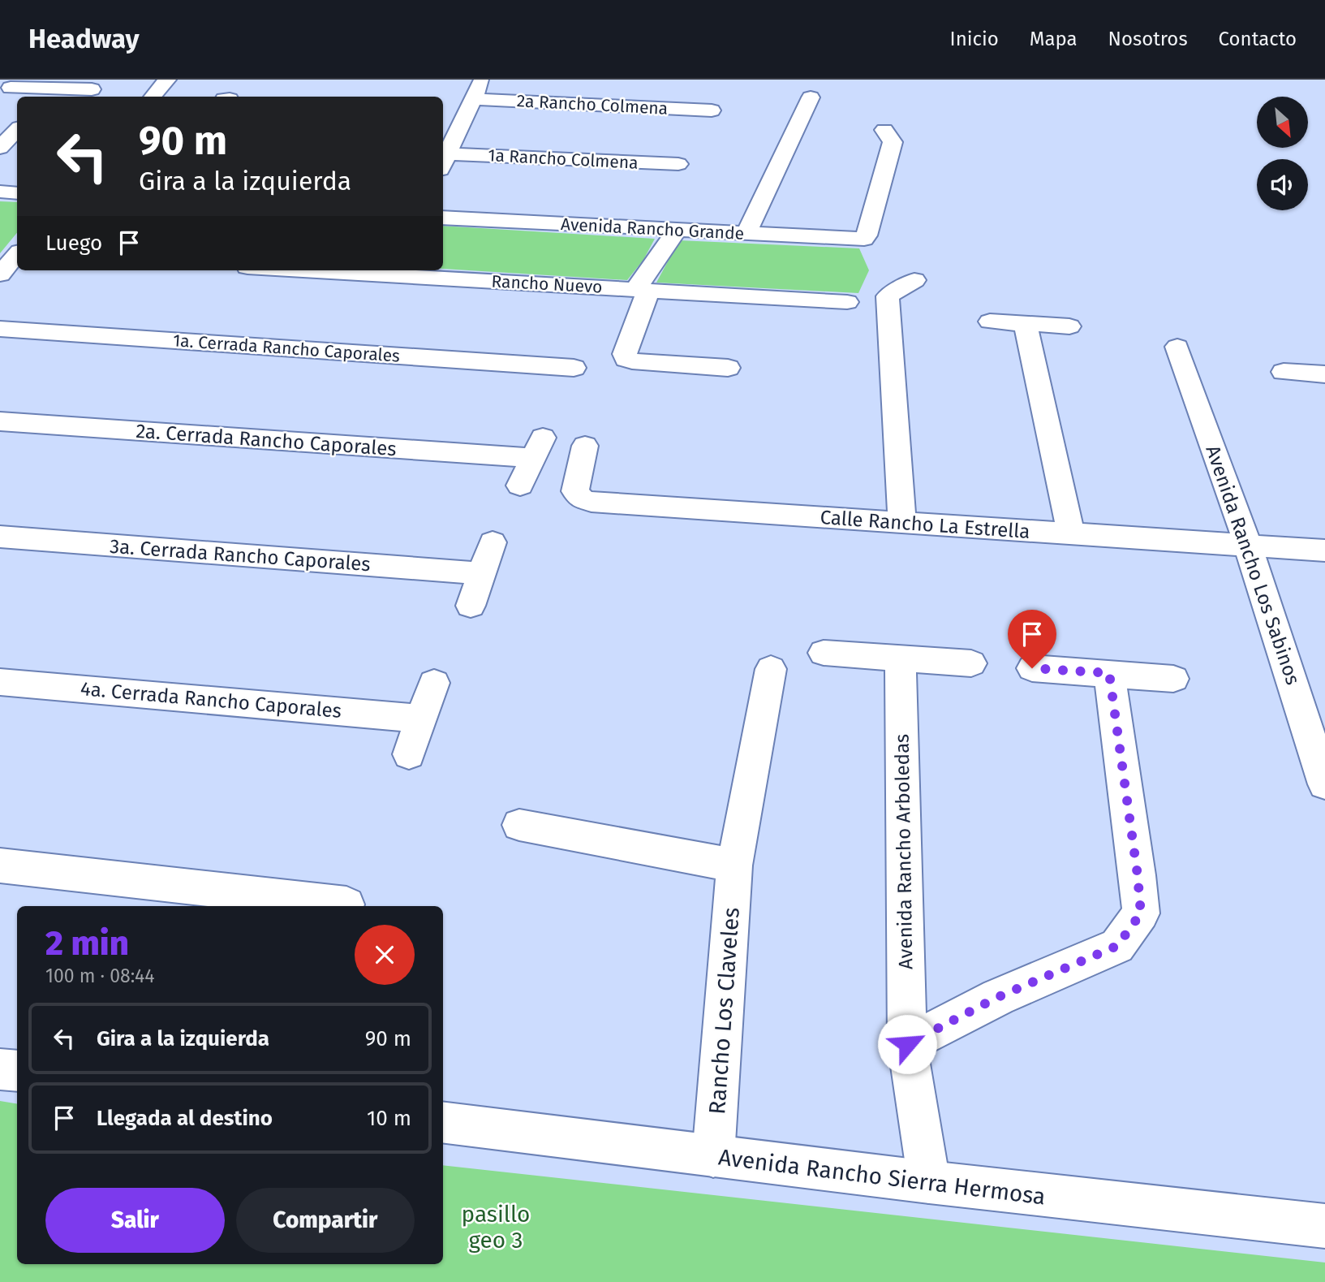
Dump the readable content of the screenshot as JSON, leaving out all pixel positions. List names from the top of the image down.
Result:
{
  "streets": {
    "street": [
      "2a Rancho Colmena",
      "1a Rancho Colmena",
      "Avenida Rancho Grande",
      "Rancho Nuevo",
      "1a. Cerrada Rancho Caporales",
      "2a. Cerrada Rancho Caporales",
      "Calle Rancho La Estrella",
      "3a. Cerrada Rancho Caporales",
      "Avenida Rancho Los Sabinos",
      "4a. Cerrada Rancho Caporales",
      "Avenida Rancho Arboledas",
      "Rancho Los Claveles",
      "Avenida Rancho Sierra Hermosa"
    ]
  },
  "crossings": [
    ["Calle Rancho La Estrella", "Avenida Rancho Los Sabinos"],
    ["Avenida Rancho Arboledas", "Avenida Rancho Sierra Hermosa"],
    ["Rancho Los Claveles", "Avenida Rancho Sierra Hermosa"]
  ],
  "parks": ["pasillo geo 3"],
  "north": "bottom right",
  "page": {
    "header": "Headway",
    "nav": [
      "Inicio",
      "Mapa",
      "Nosotros",
      "Contacto"
    ],
    "turn": ["90 m", "Gira a la izquierda"],
    "then": "Luego",
    "heading": ["2 min", "100 m · 08:44"],
    "list": [
      {
        "name": "Gira a la izquierda",
        "value": "90 m"
      },
      {
        "name": "Llegada al destino",
        "value": "10 m"
      }
    ],
    "buttons": ["Salir", "Compartir"]
  }
}
